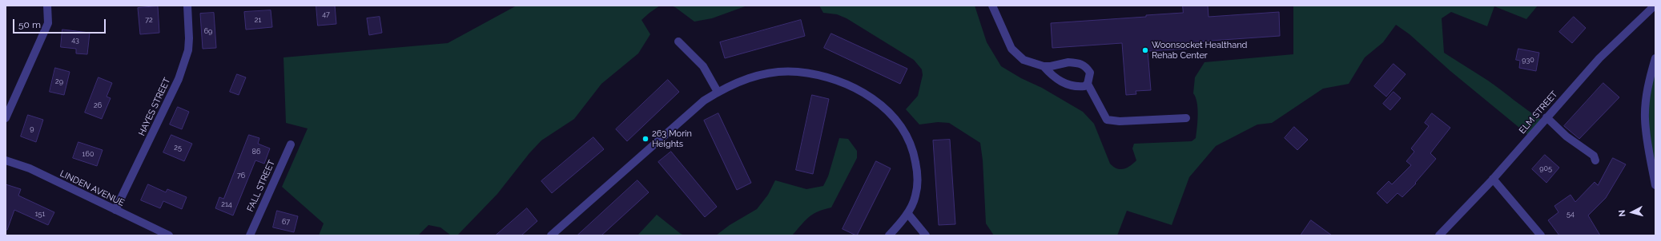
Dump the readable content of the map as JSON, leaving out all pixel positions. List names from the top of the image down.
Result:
{
  "streets": {
    "street": [
      "HAYES STREET",
      "ELM STREET",
      "FALL STREET",
      "LINDEN AVENUE"
    ]
  },
  "crossings": [
    ["HAYES STREET", "LINDEN AVENUE"]
  ],
  "places": ["Woonsocket Healthand Rehab Center", "263 Morin Heights"],
  "house_numbers": [
    "47",
    "72",
    "21",
    "69",
    "43",
    "930",
    "29",
    "26",
    "9",
    "25",
    "86",
    "160",
    "905",
    "76",
    "214",
    "151",
    "54",
    "67"
  ],
  "scale_bar": "50 m",
  "north": "left"
}
